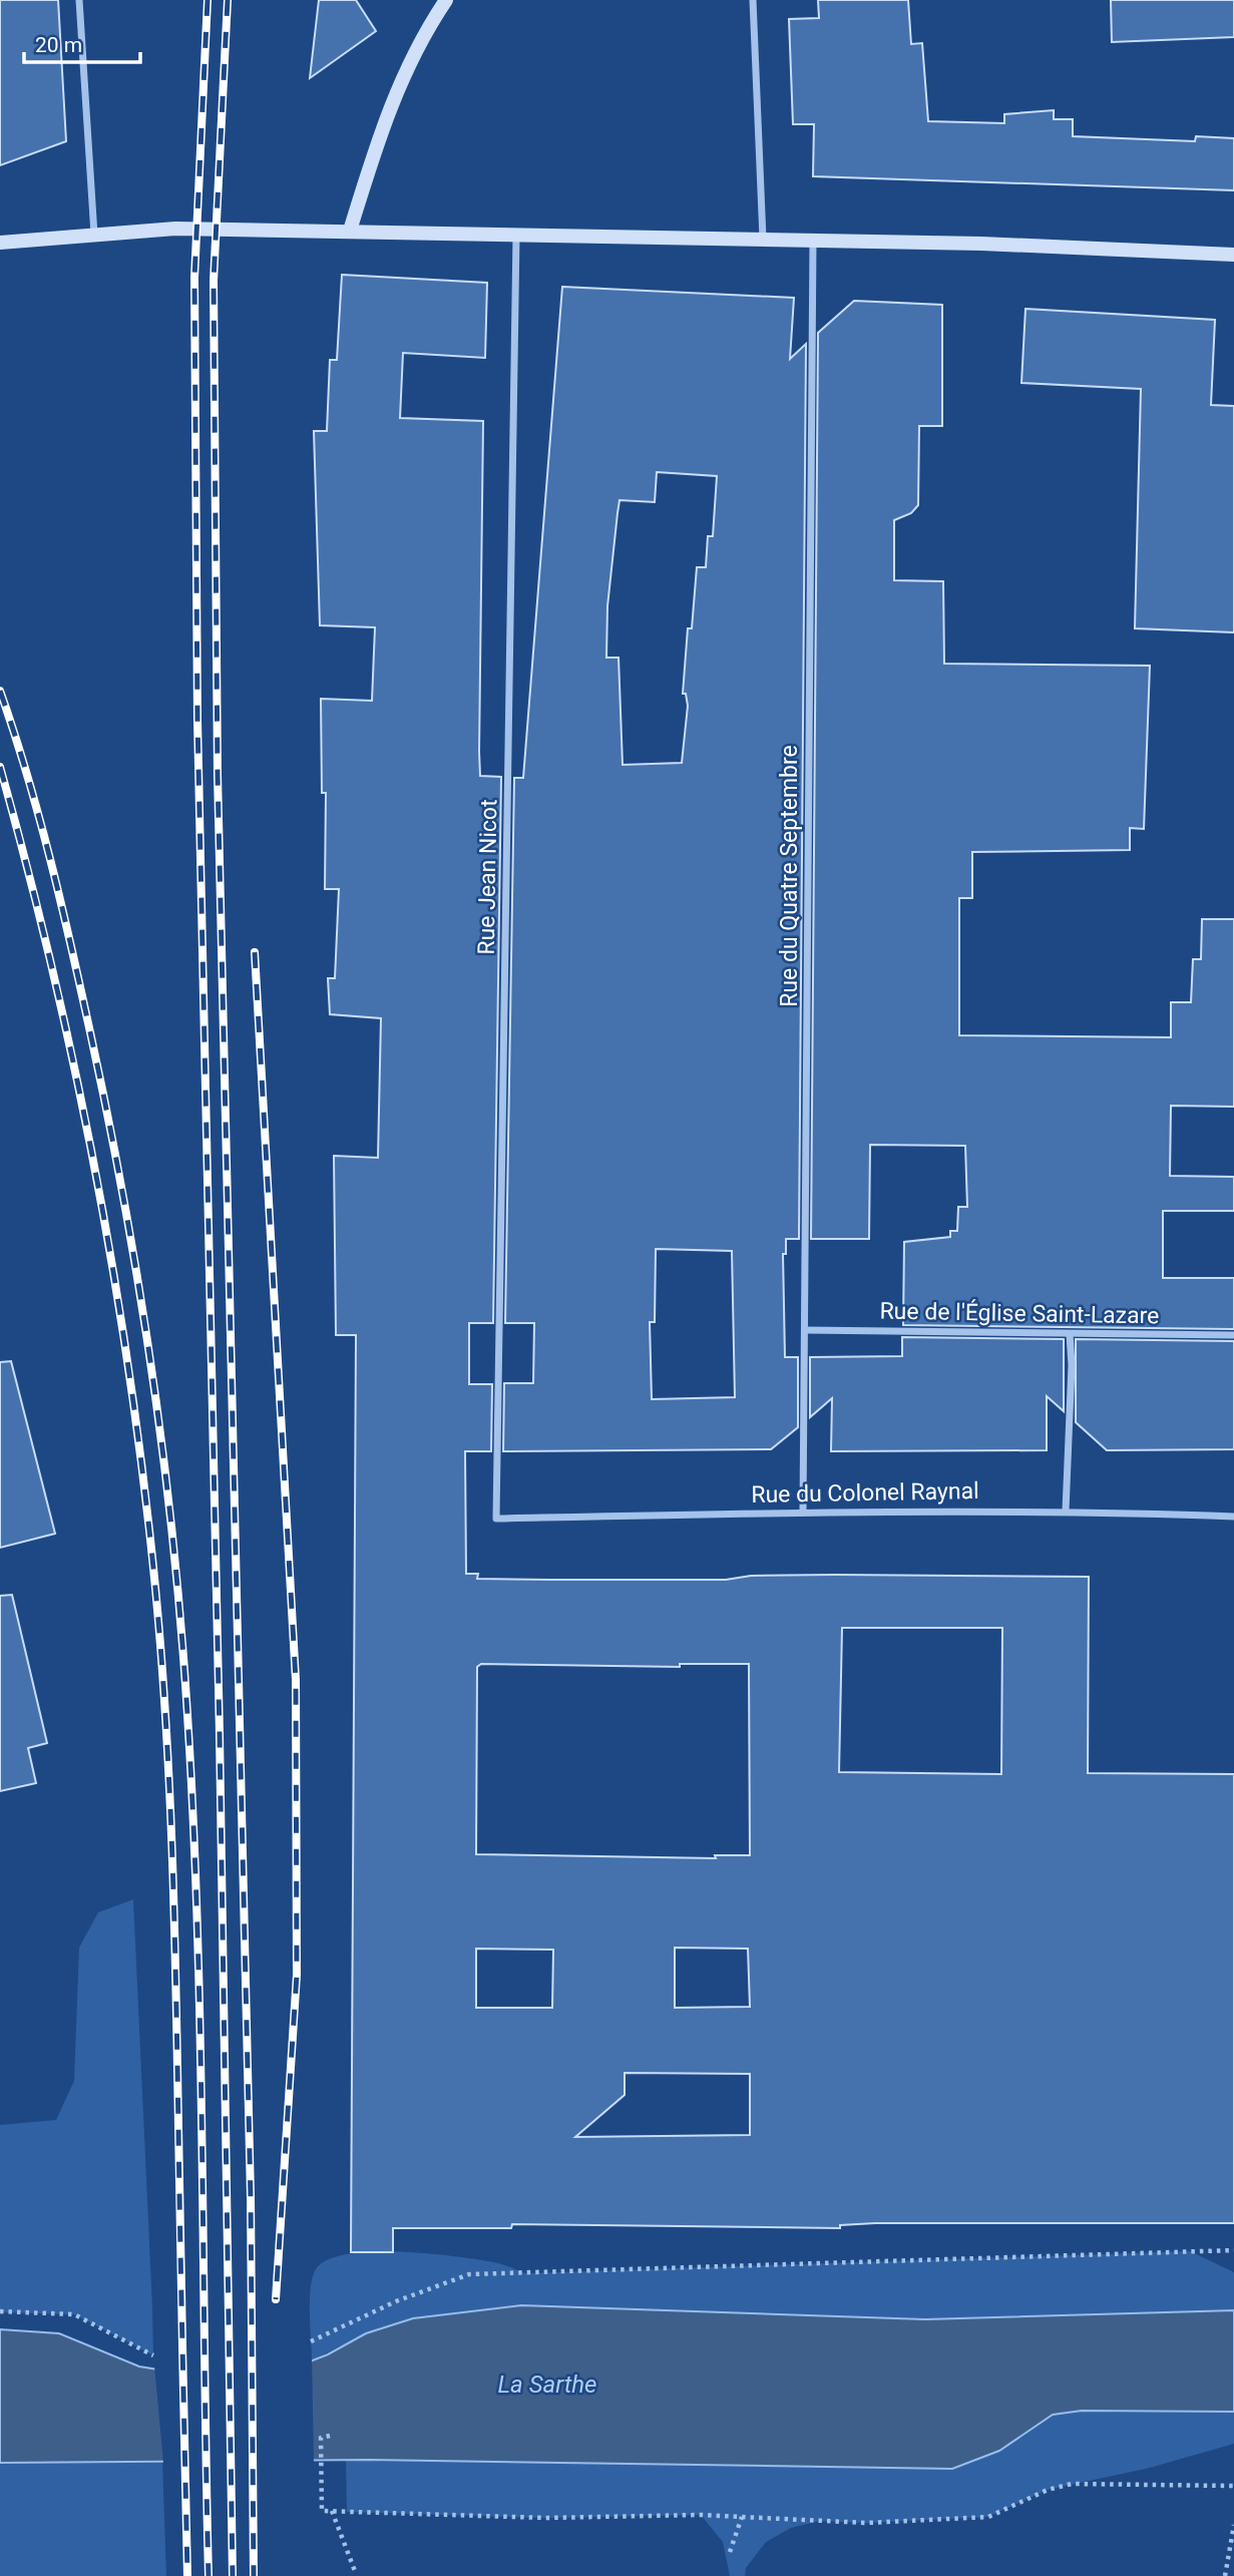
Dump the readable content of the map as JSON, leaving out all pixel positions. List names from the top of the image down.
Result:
{
  "streets": {
    "street": [
      "Rue du Quatre Septembre",
      "Rue Jean Nicot",
      "Rue de l'Église Saint-Lazare",
      "Rue du Colonel Raynal"
    ]
  },
  "crossings": [
    ["Rue du Quatre Septembre", "Rue de l'Église Saint-Lazare"],
    ["Rue du Quatre Septembre", "Rue du Colonel Raynal"],
    ["Rue Jean Nicot", "Rue du Colonel Raynal"]
  ],
  "water": ["La Sarthe"],
  "scale_bar": "20 m"
}
